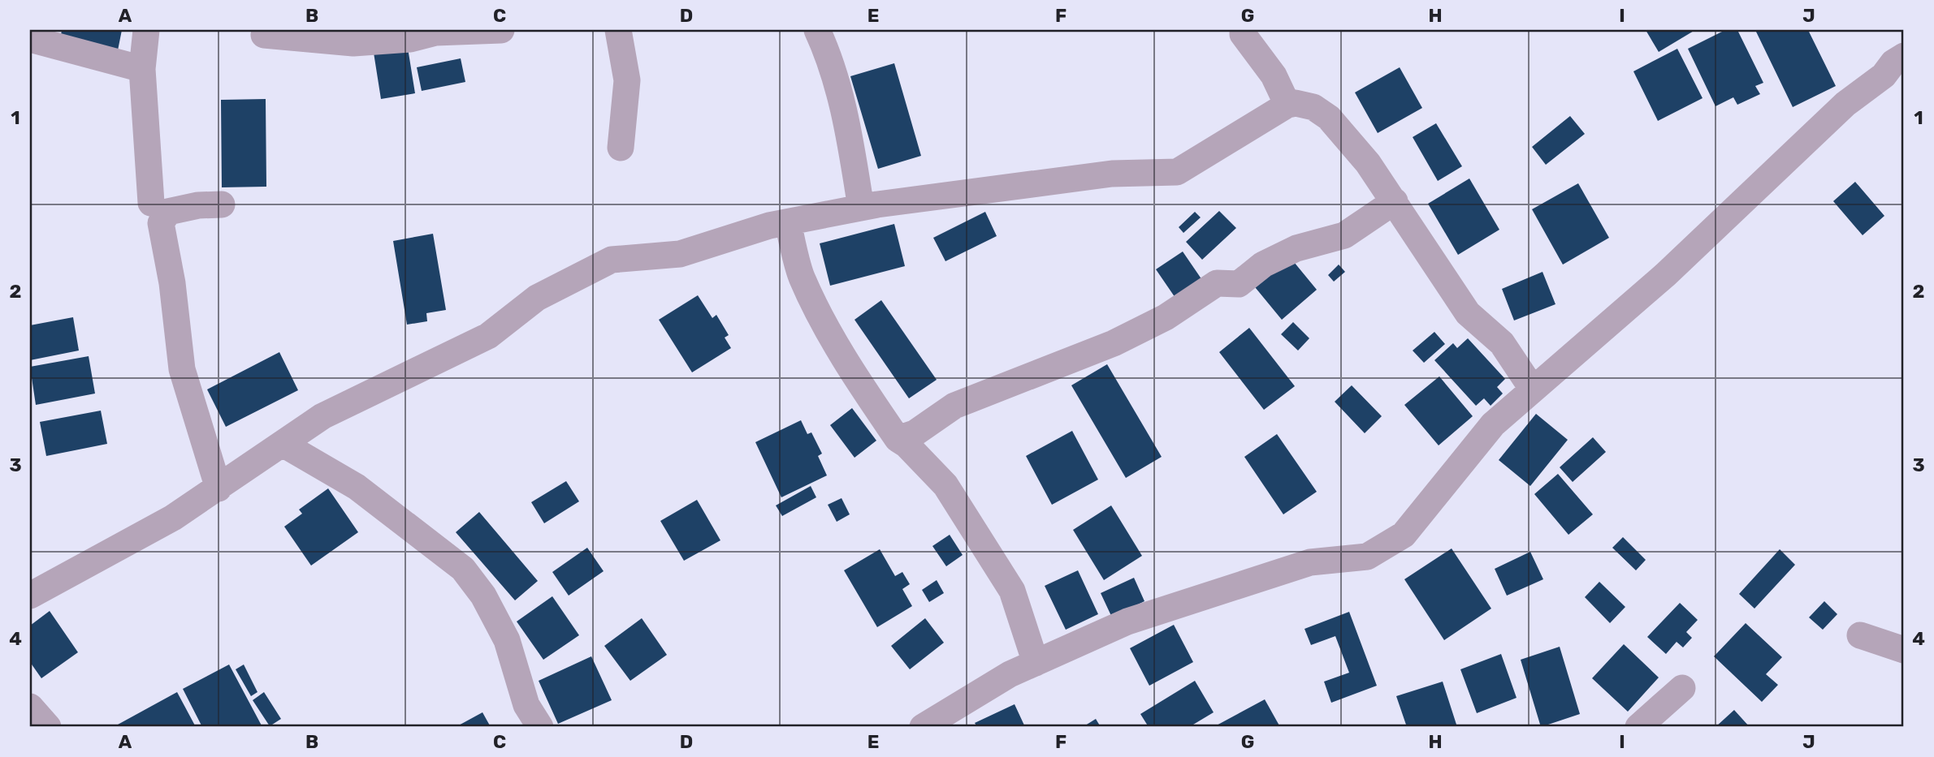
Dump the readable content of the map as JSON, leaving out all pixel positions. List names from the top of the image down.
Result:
{
  "grid": {
    "columns": [
      "A",
      "B",
      "C",
      "D",
      "E",
      "F",
      "G",
      "H",
      "I",
      "J"
    ],
    "rows": [
      "1",
      "2",
      "3",
      "4"
    ]
  }
}
